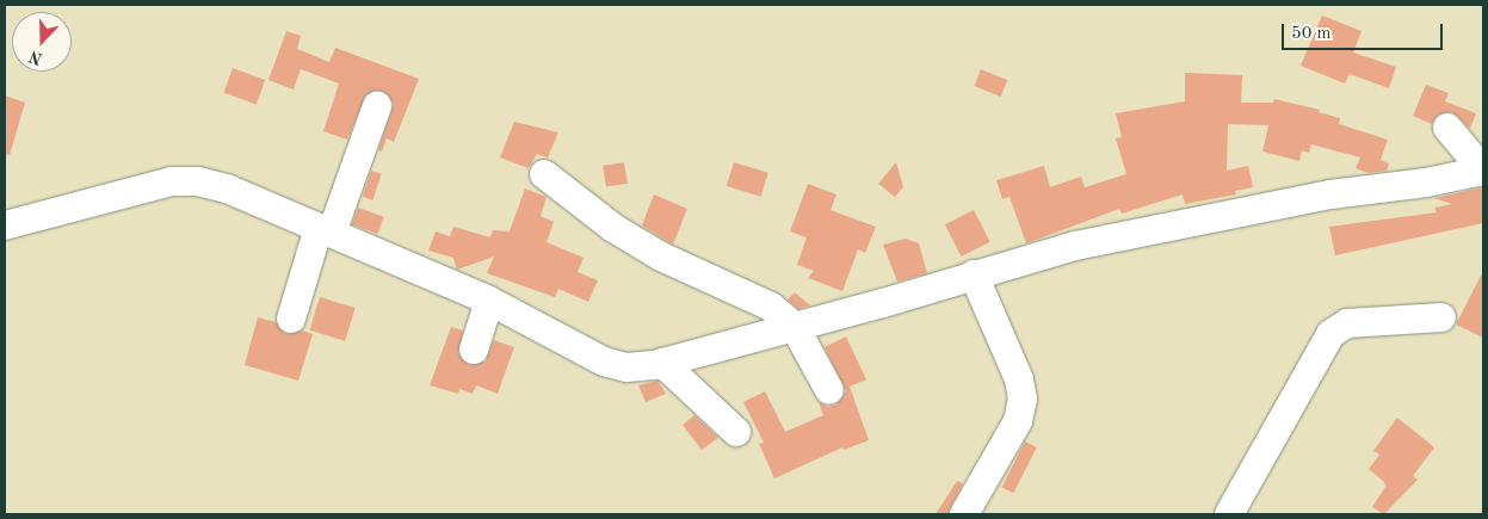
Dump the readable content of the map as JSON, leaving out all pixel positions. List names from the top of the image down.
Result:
{
  "scale_bar": "50 m",
  "north": "bottom"
}
